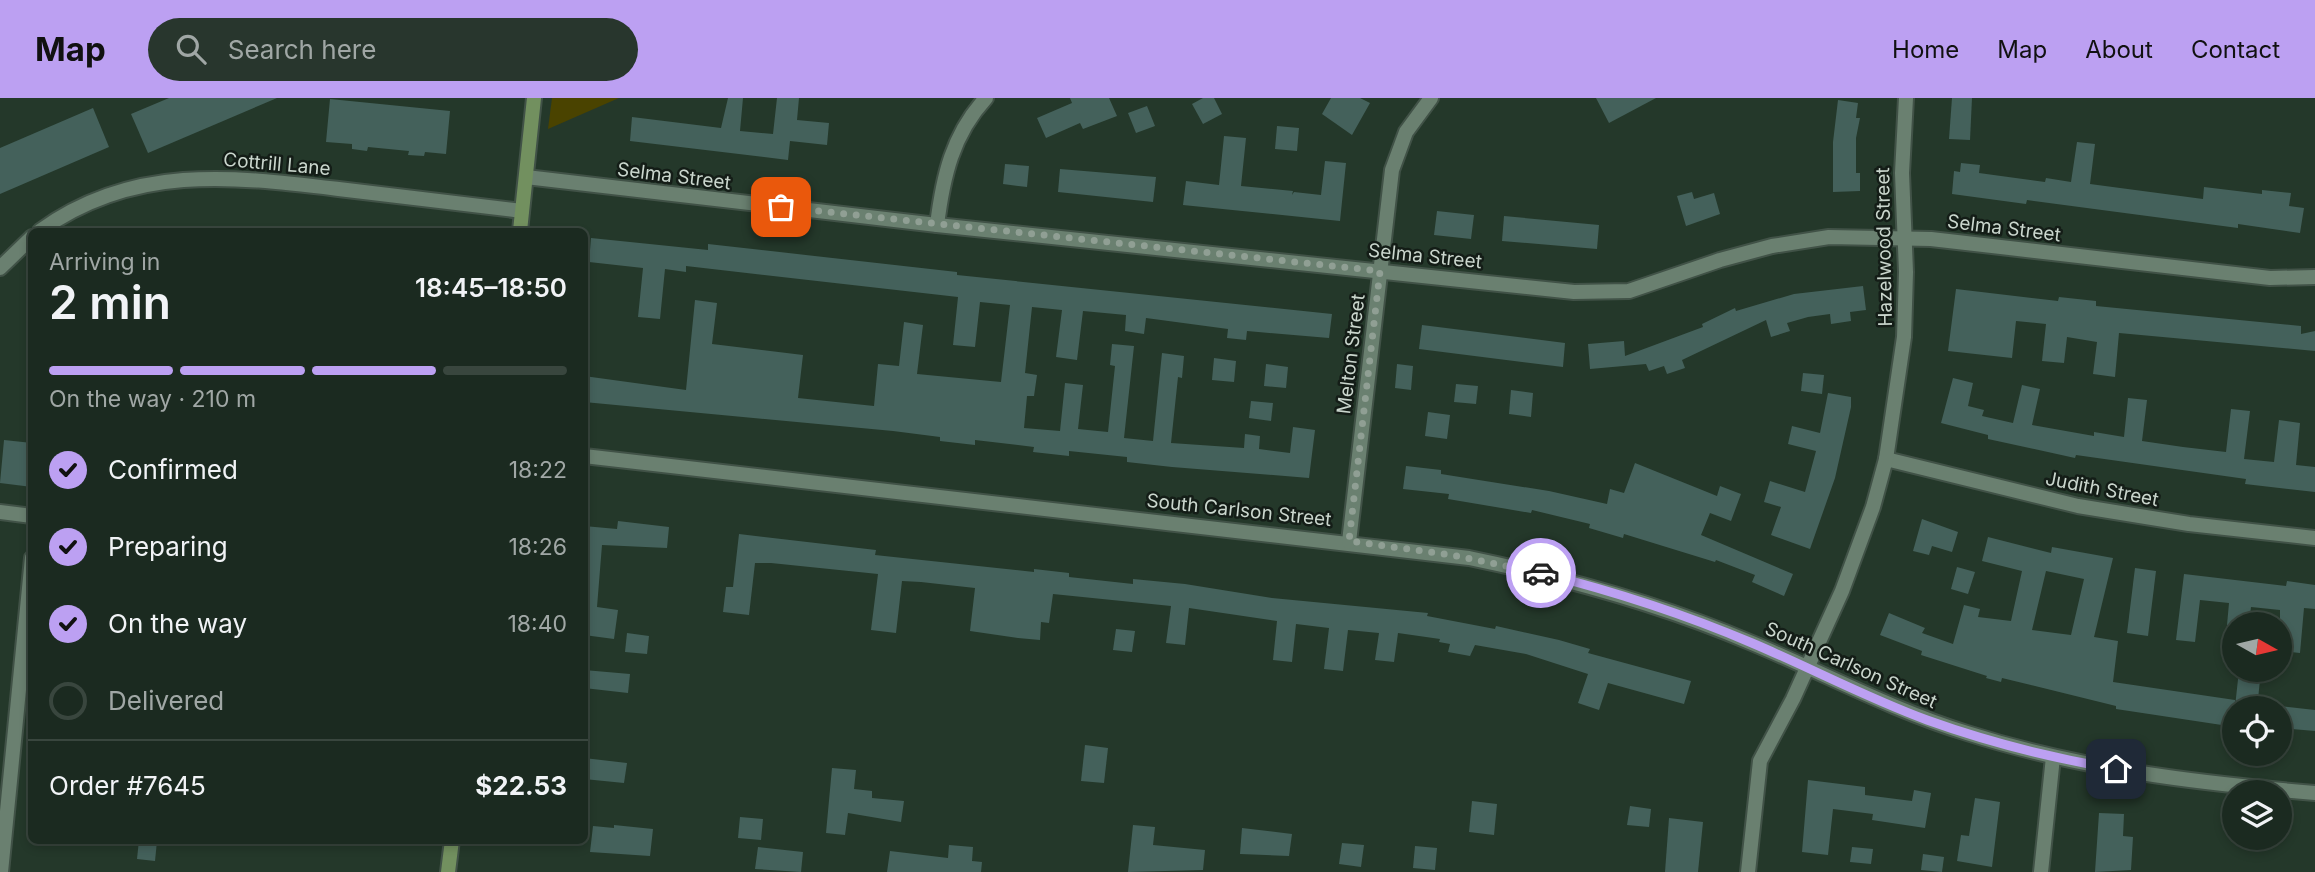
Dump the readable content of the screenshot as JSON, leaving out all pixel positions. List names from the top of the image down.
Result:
{
  "streets": {
    "street": [
      "Cottrill Lane",
      "Selma Street",
      "Hazelwood Street",
      "Melton Street",
      "Judith Street",
      "South Carlson Street"
    ]
  },
  "crossings": [
    ["Selma Street", "Hazelwood Street"],
    ["Selma Street", "Melton Street"],
    ["Hazelwood Street", "Judith Street"],
    ["Hazelwood Street", "South Carlson Street"],
    ["Melton Street", "South Carlson Street"]
  ],
  "north": "right",
  "page": {
    "header": "Map",
    "search": "Search here",
    "nav": [
      "Home",
      "Map",
      "About",
      "Contact"
    ],
    "heading": ["2 min", "Arriving in", "18:45–18:50"],
    "panel": ["Order #7645", "$22.53"],
    "bar": "On the way · 210 m",
    "list": [
      ["Confirmed", "18:22"],
      ["Preparing", "18:26"],
      ["On the way", "18:40"],
      "Delivered"
    ]
  }
}
